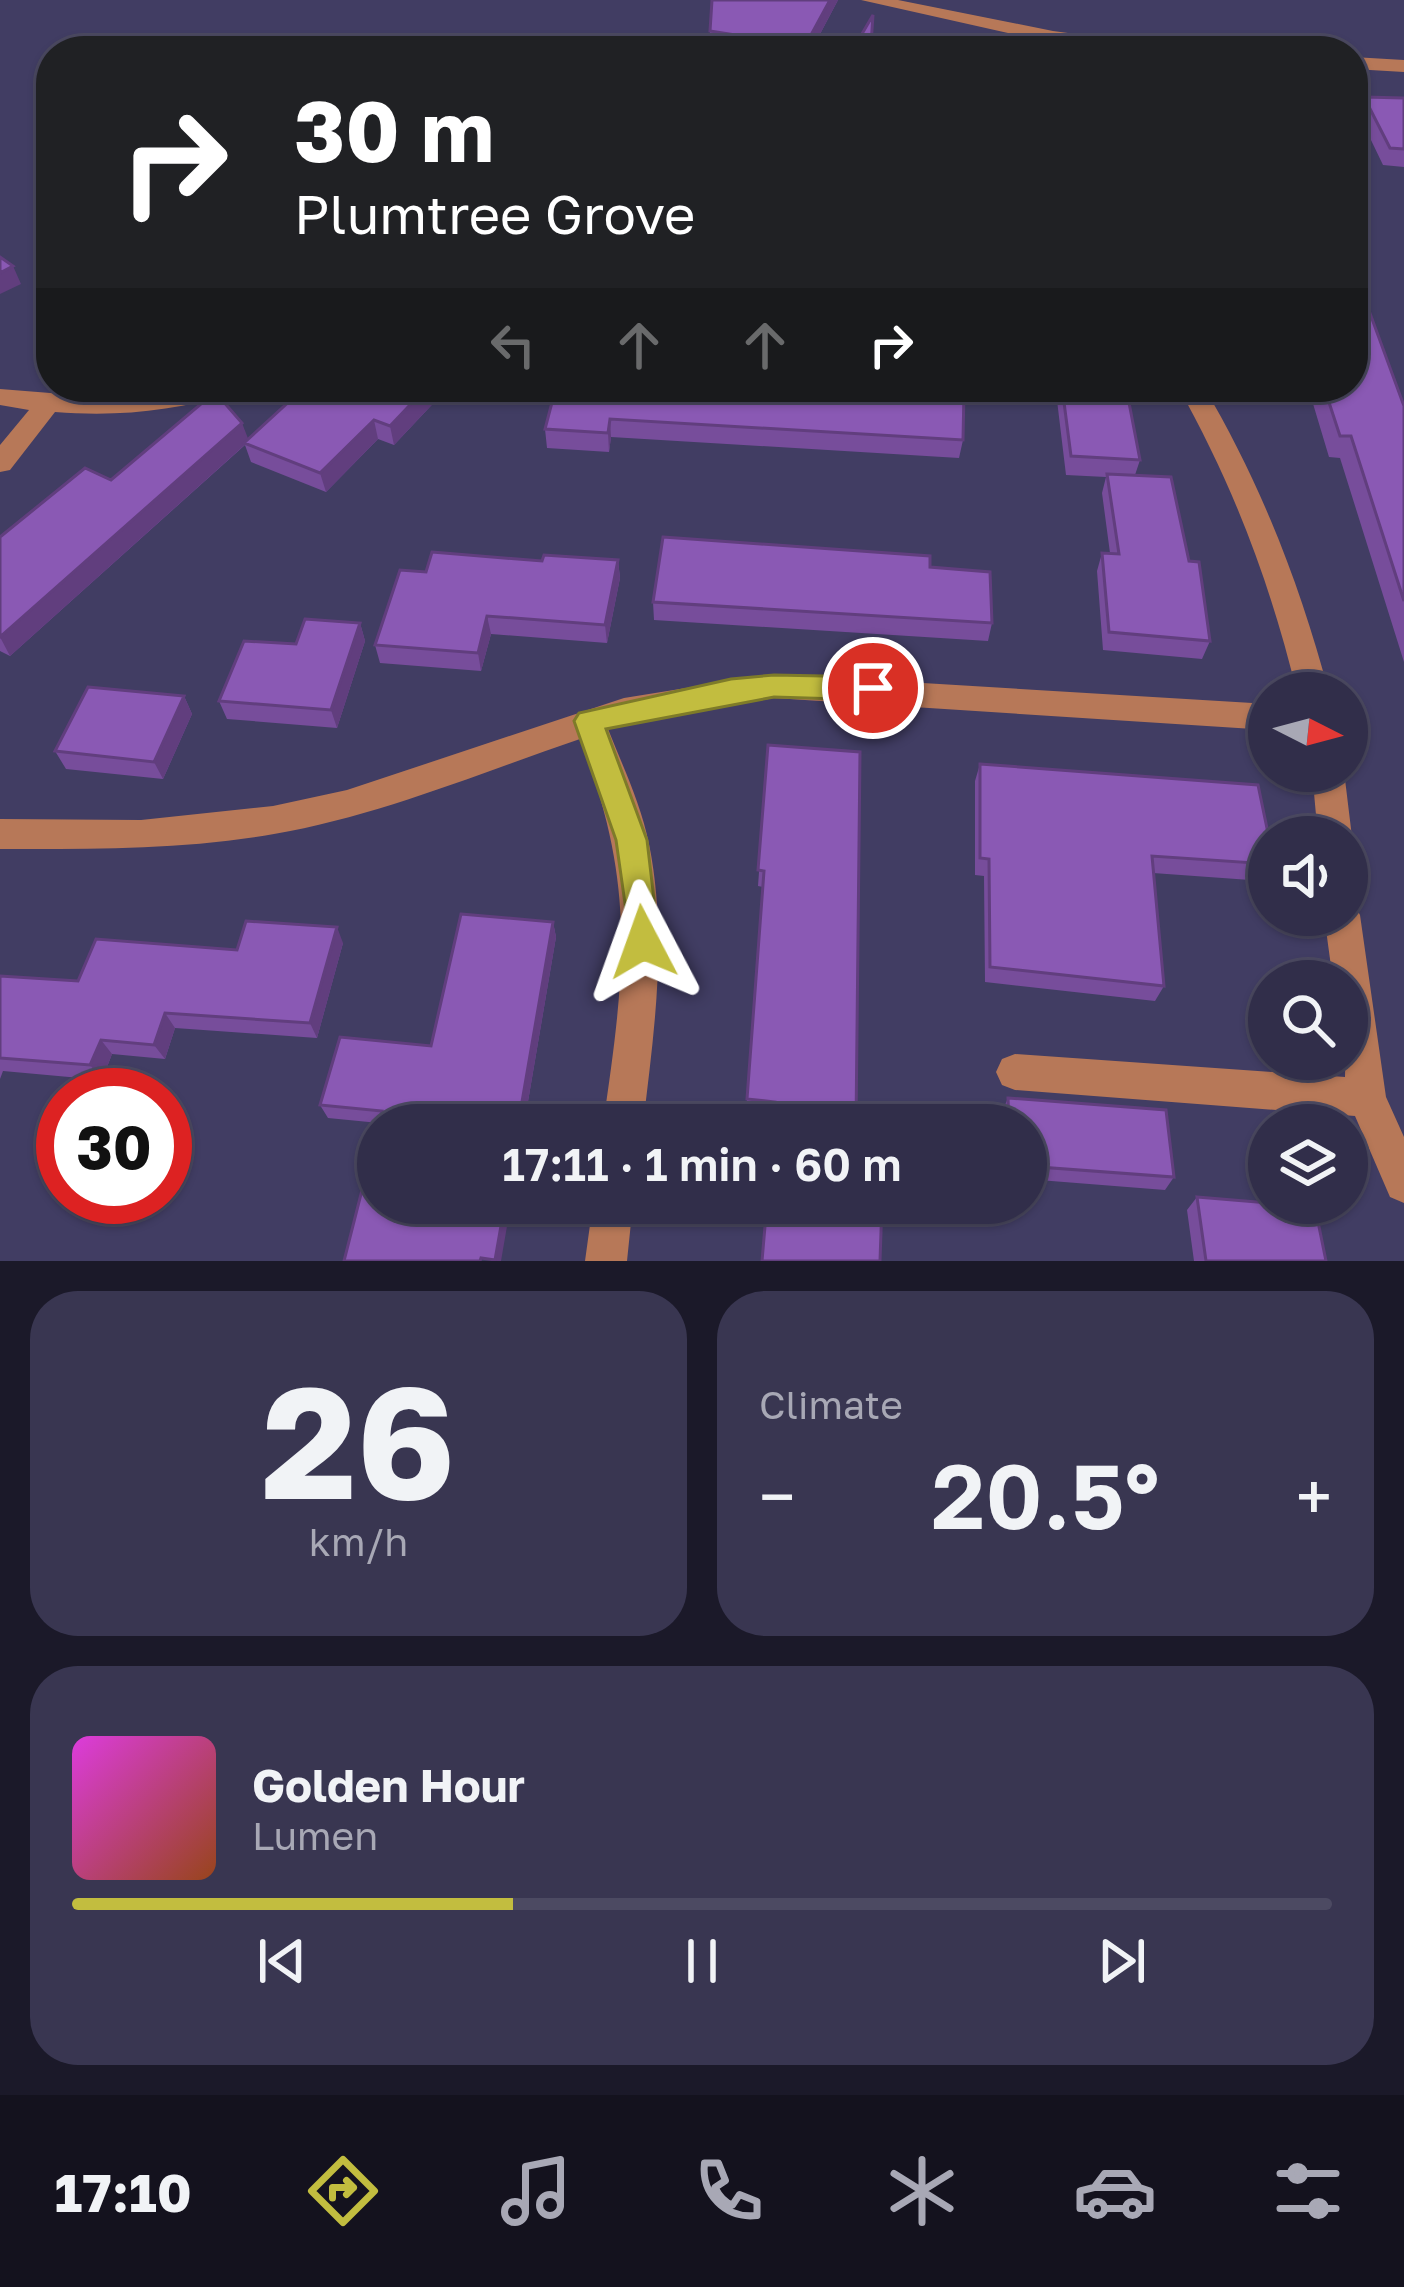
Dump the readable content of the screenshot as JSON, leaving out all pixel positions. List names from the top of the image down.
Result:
{
  "north": "right",
  "page": {
    "turn": ["30 m", "Plumtree Grove"],
    "limit": "30",
    "trip": "17:11 · 1 min · 60 m",
    "tile": [
      ["26", "km/h"],
      "Climate"
    ],
    "heat": ["−", "20.5°", "+"],
    "song": ["Golden Hour", "Lumen"],
    "tabs": "17:10"
  }
}
